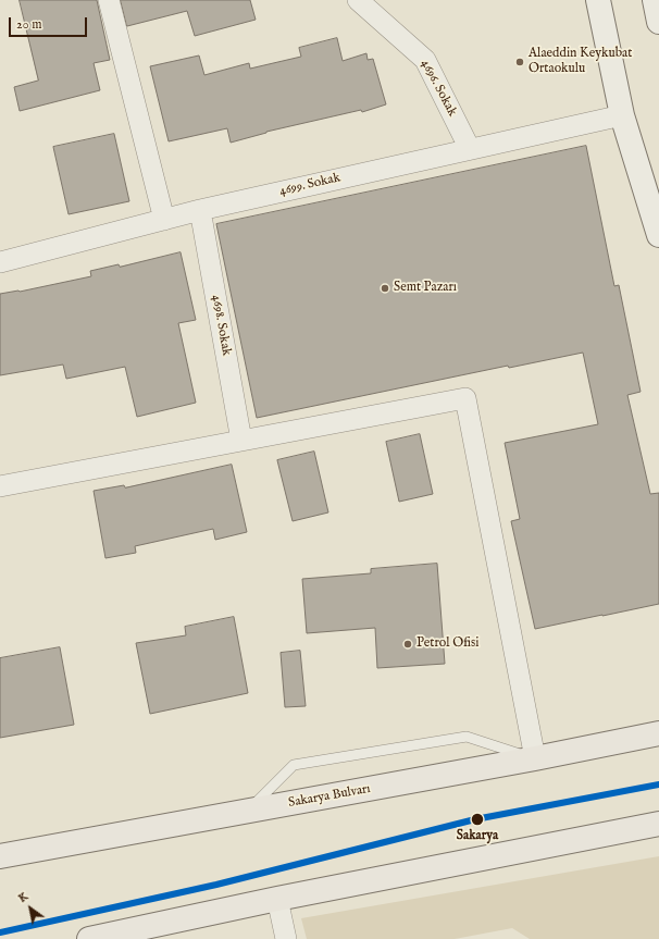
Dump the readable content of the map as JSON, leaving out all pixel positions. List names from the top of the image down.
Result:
{
  "streets": {
    "main road": ["Sakarya Bulvarı"],
    "street": ["4696. Sokak", "4699. Sokak", "4698. Sokak"]
  },
  "crossings": [
    ["4696. Sokak", "4699. Sokak"],
    ["4699. Sokak", "4698. Sokak"]
  ],
  "places": [
    "Alaeddin Keykubat Ortaokulu",
    "Semt Pazarı",
    "Petrol Ofisi",
    "Sakarya"
  ],
  "scale_bar": "20 m",
  "north": "top left"
}
